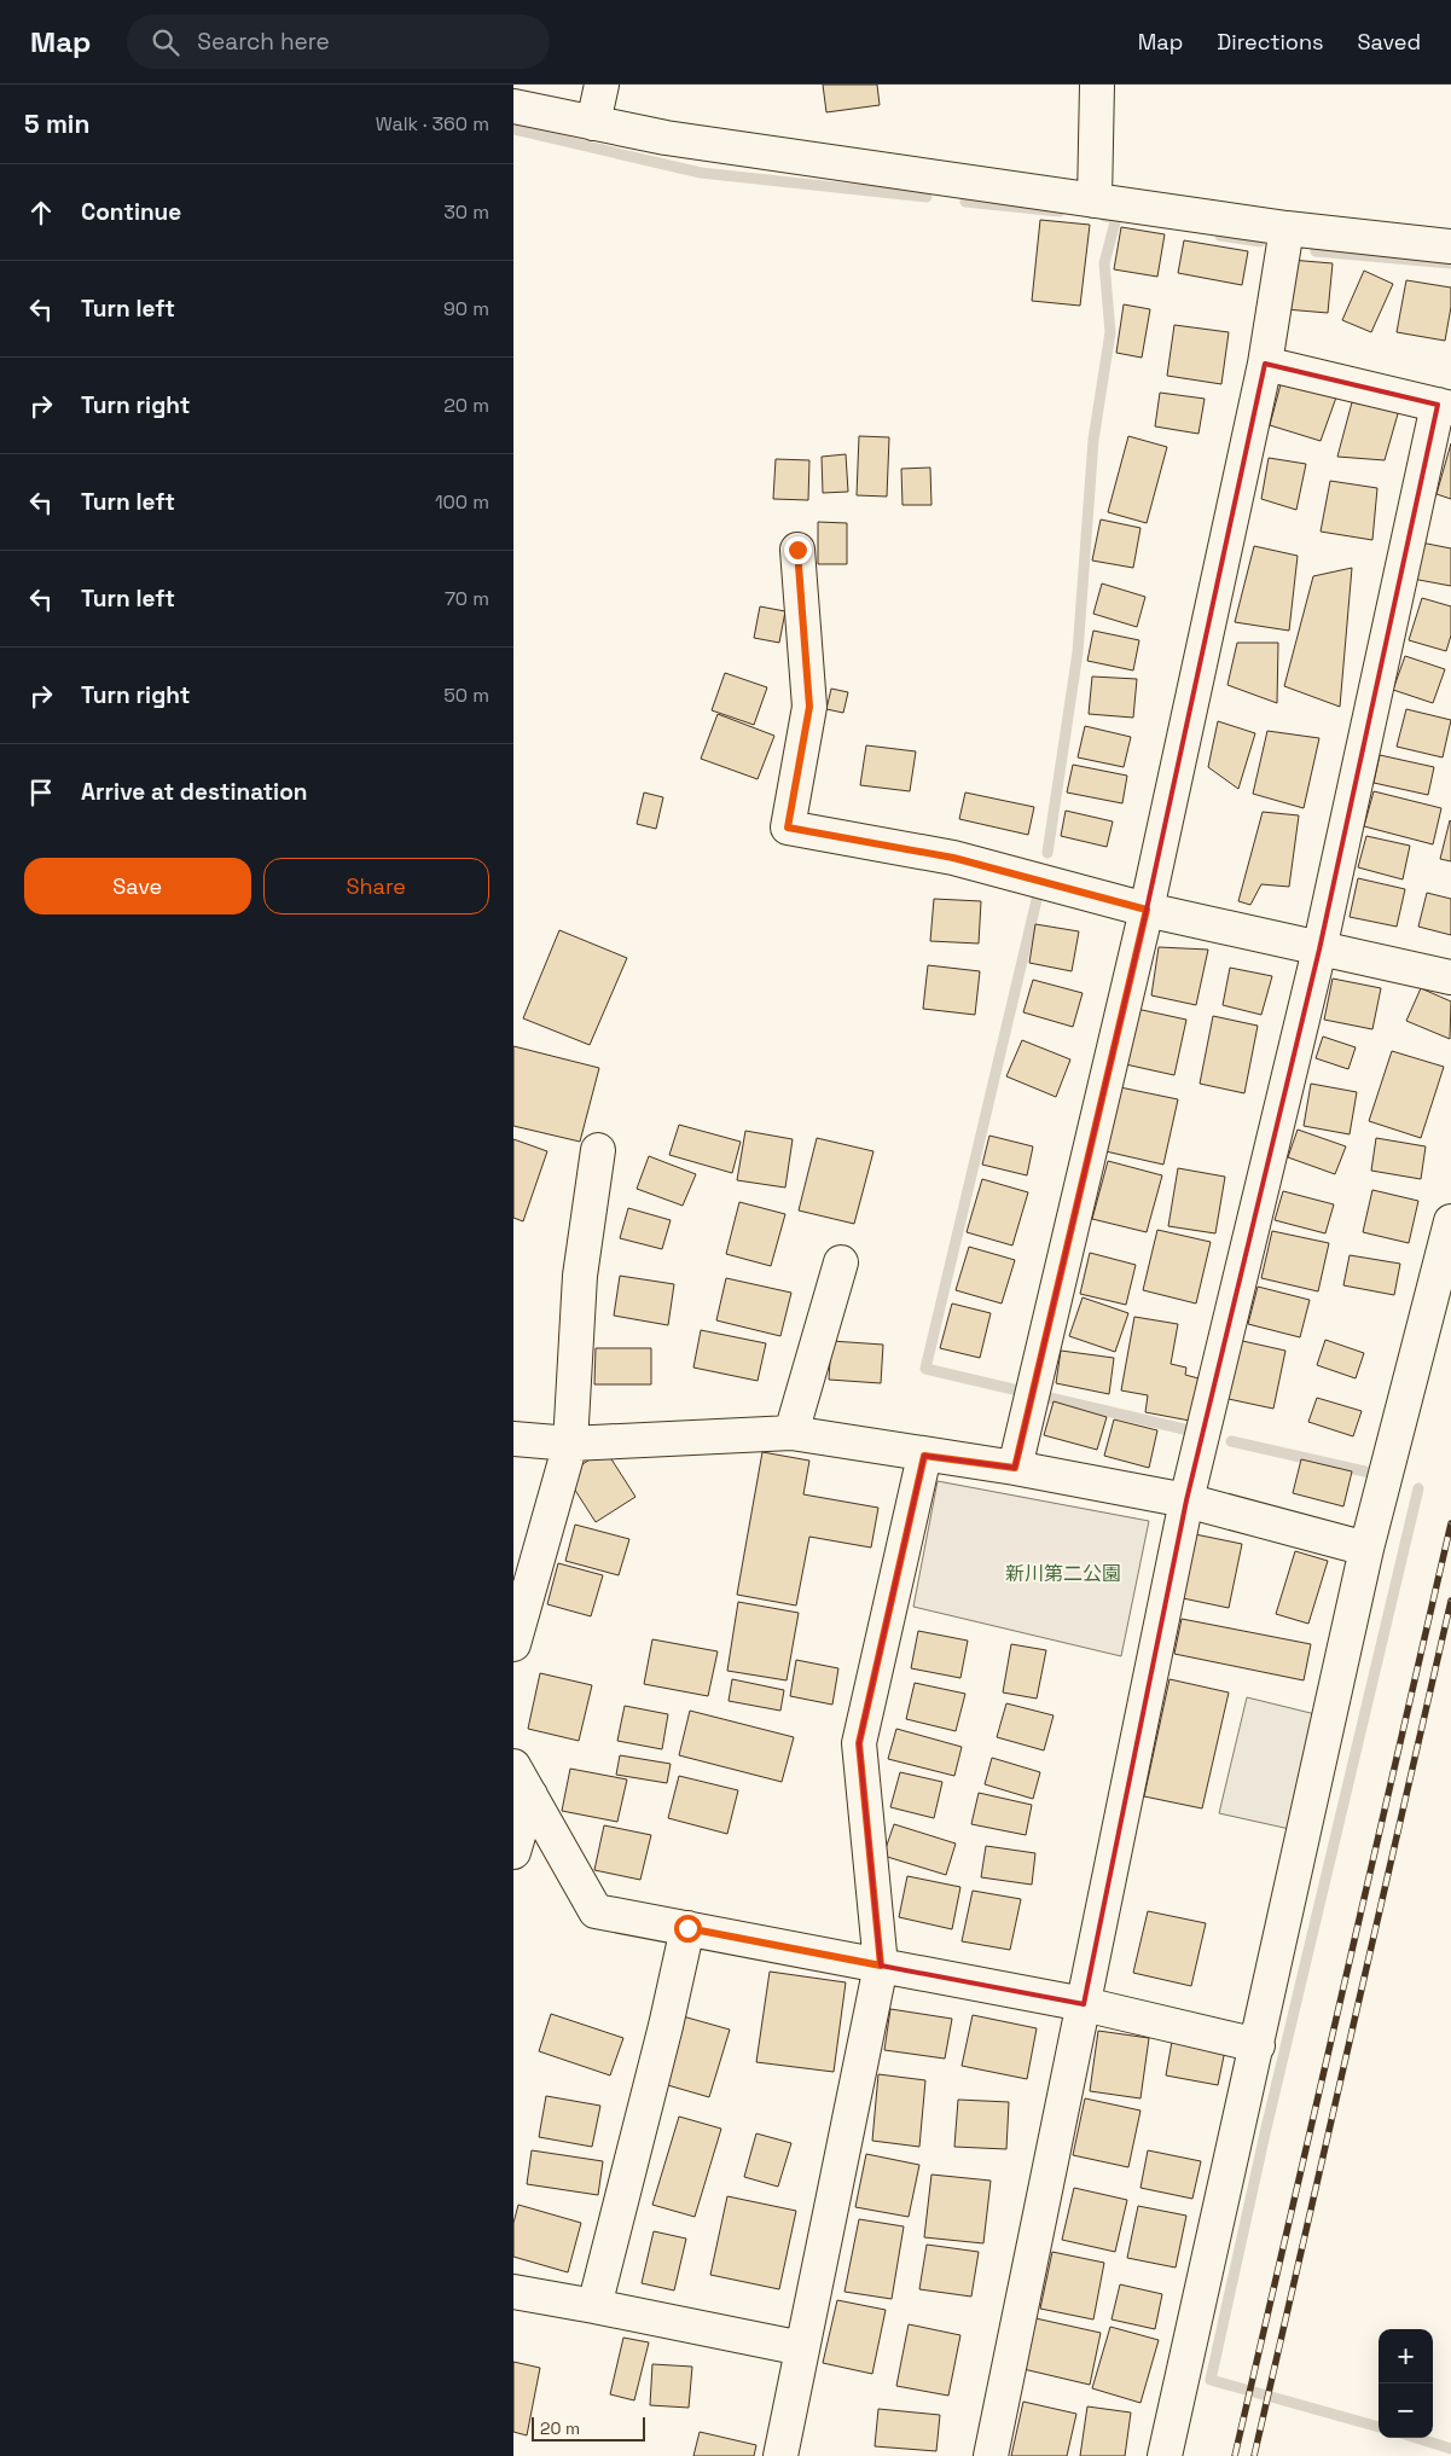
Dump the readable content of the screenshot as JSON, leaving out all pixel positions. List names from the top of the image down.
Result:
{
  "parks": ["新川第二公園"],
  "scale_bar": "20 m",
  "page": {
    "header": "Map",
    "search": "Search here",
    "nav": ["Map", "Directions", "Saved"],
    "heading": ["5 min", "Walk · 360 m"],
    "list": [
      ["Continue", "30 m"],
      ["Turn left", "90 m"],
      ["Turn right", "20 m"],
      ["Turn left", "100 m"],
      ["Turn left", "70 m"],
      ["Turn right", "50 m"],
      "Arrive at destination"
    ],
    "buttons": ["Save", "Share"],
    "map_buttons": ["+", "−"],
    "scale": "20 m"
  }
}
